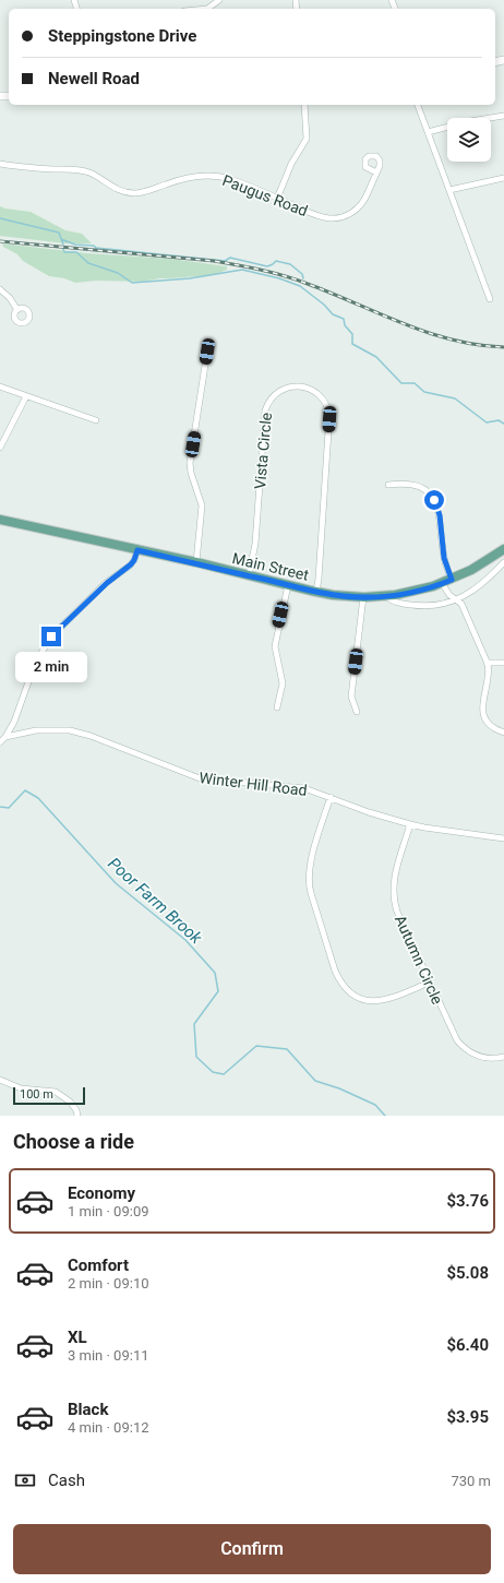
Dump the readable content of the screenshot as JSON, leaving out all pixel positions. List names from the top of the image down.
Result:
{
  "streets": {
    "main road": ["Main Street"],
    "street": [
      "Paugus Road",
      "Vista Circle",
      "Winter Hill Road",
      "Autumn Circle"
    ]
  },
  "crossings": [
    ["Vista Circle", "Main Street"],
    ["Winter Hill Road", "Autumn Circle"]
  ],
  "water": ["Poor Farm Brook"],
  "scale_bar": "100 m",
  "page": {
    "banner": ["Steppingstone Drive", "Newell Road"],
    "bubble": "2 min",
    "scale": "100 m",
    "heading": "Choose a ride",
    "list": [
      {
        "name": "Economy",
        "note": "1 min · 09:09",
        "value": "$3.76"
      },
      {
        "name": "Comfort",
        "note": "2 min · 09:10",
        "value": "$5.08"
      },
      {
        "name": "XL",
        "note": "3 min · 09:11",
        "value": "$6.40"
      },
      {
        "name": "Black",
        "note": "4 min · 09:12",
        "value": "$3.95"
      }
    ],
    "pay": ["Cash", "730 m"],
    "buttons": "Confirm"
  }
}
